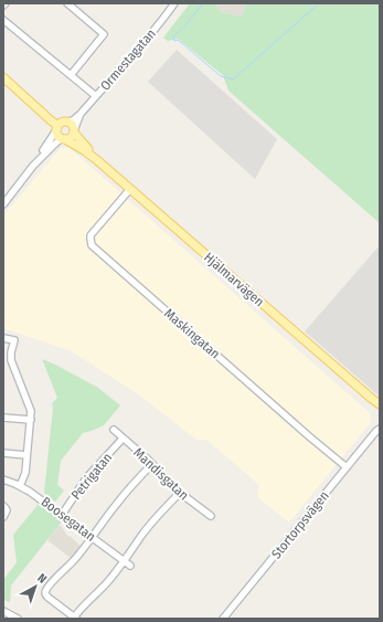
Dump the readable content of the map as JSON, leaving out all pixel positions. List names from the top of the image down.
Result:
{
  "streets": {
    "main road": ["Hjälmarvägen"],
    "street": [
      "Ormestagatan",
      "Maskingatan",
      "Mandisgatan",
      "Petrigatan",
      "Boosegatan",
      "Stortorpsvägen"
    ]
  },
  "crossings": [
    ["Ormestagatan", "Hjälmarvägen"],
    ["Hjälmarvägen", "Maskingatan"],
    ["Maskingatan", "Stortorpsvägen"],
    ["Mandisgatan", "Petrigatan"],
    ["Petrigatan", "Boosegatan"]
  ],
  "north": "top right"
}
